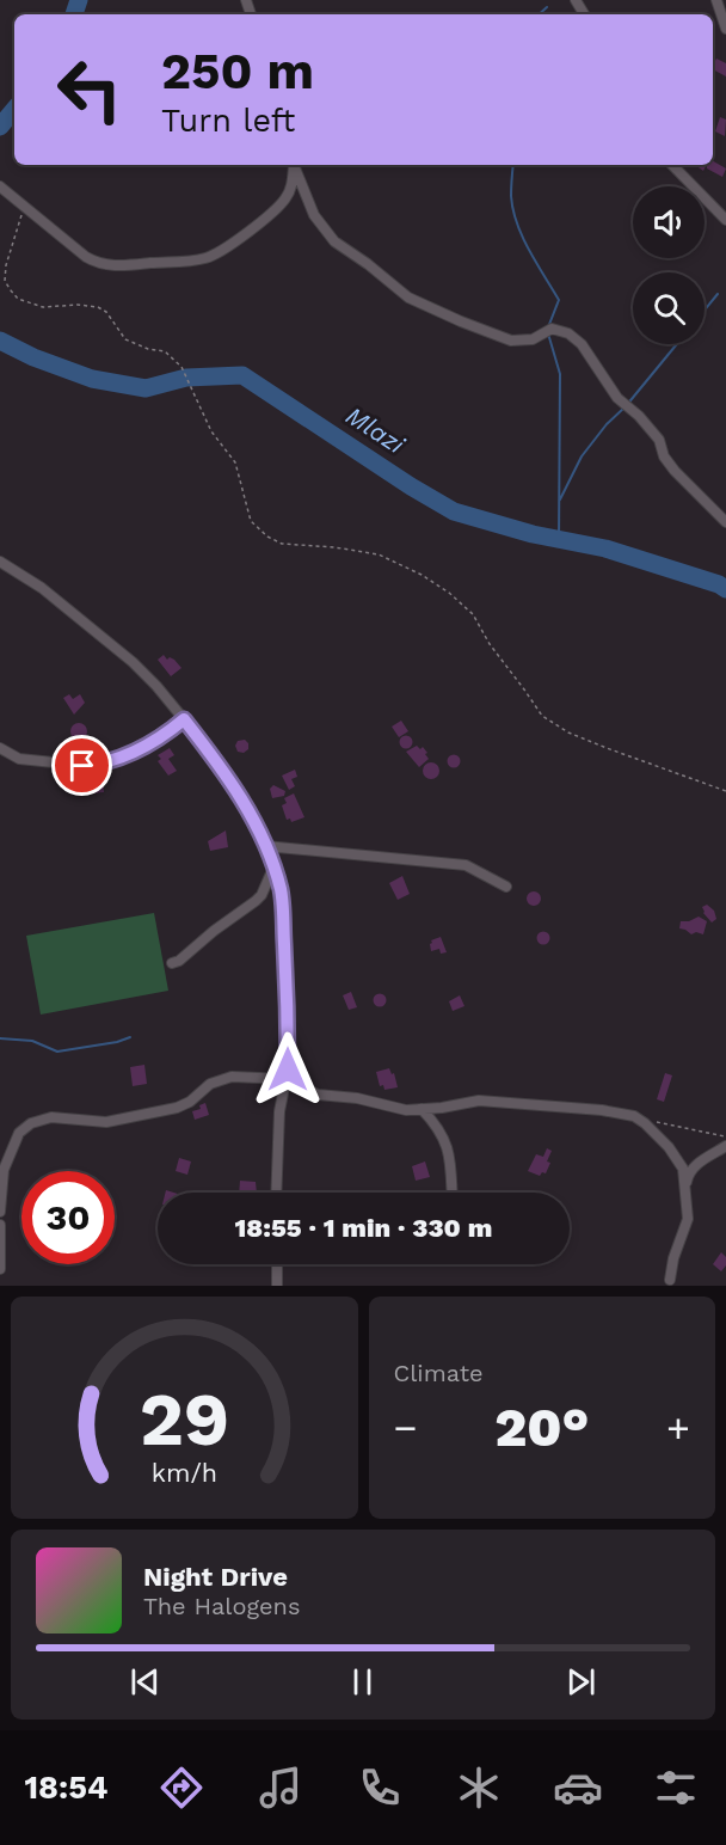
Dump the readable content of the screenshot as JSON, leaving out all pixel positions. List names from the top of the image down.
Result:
{
  "water": ["Mlazi"],
  "page": {
    "turn": ["250 m", "Turn left"],
    "limit": "30",
    "trip": "18:55 · 1 min · 330 m",
    "tile": "Climate",
    "heat": ["−", "20°", "+"],
    "song": ["Night Drive", "The Halogens"],
    "tabs": "18:54",
    "gauge": ["29", "km/h"]
  }
}
